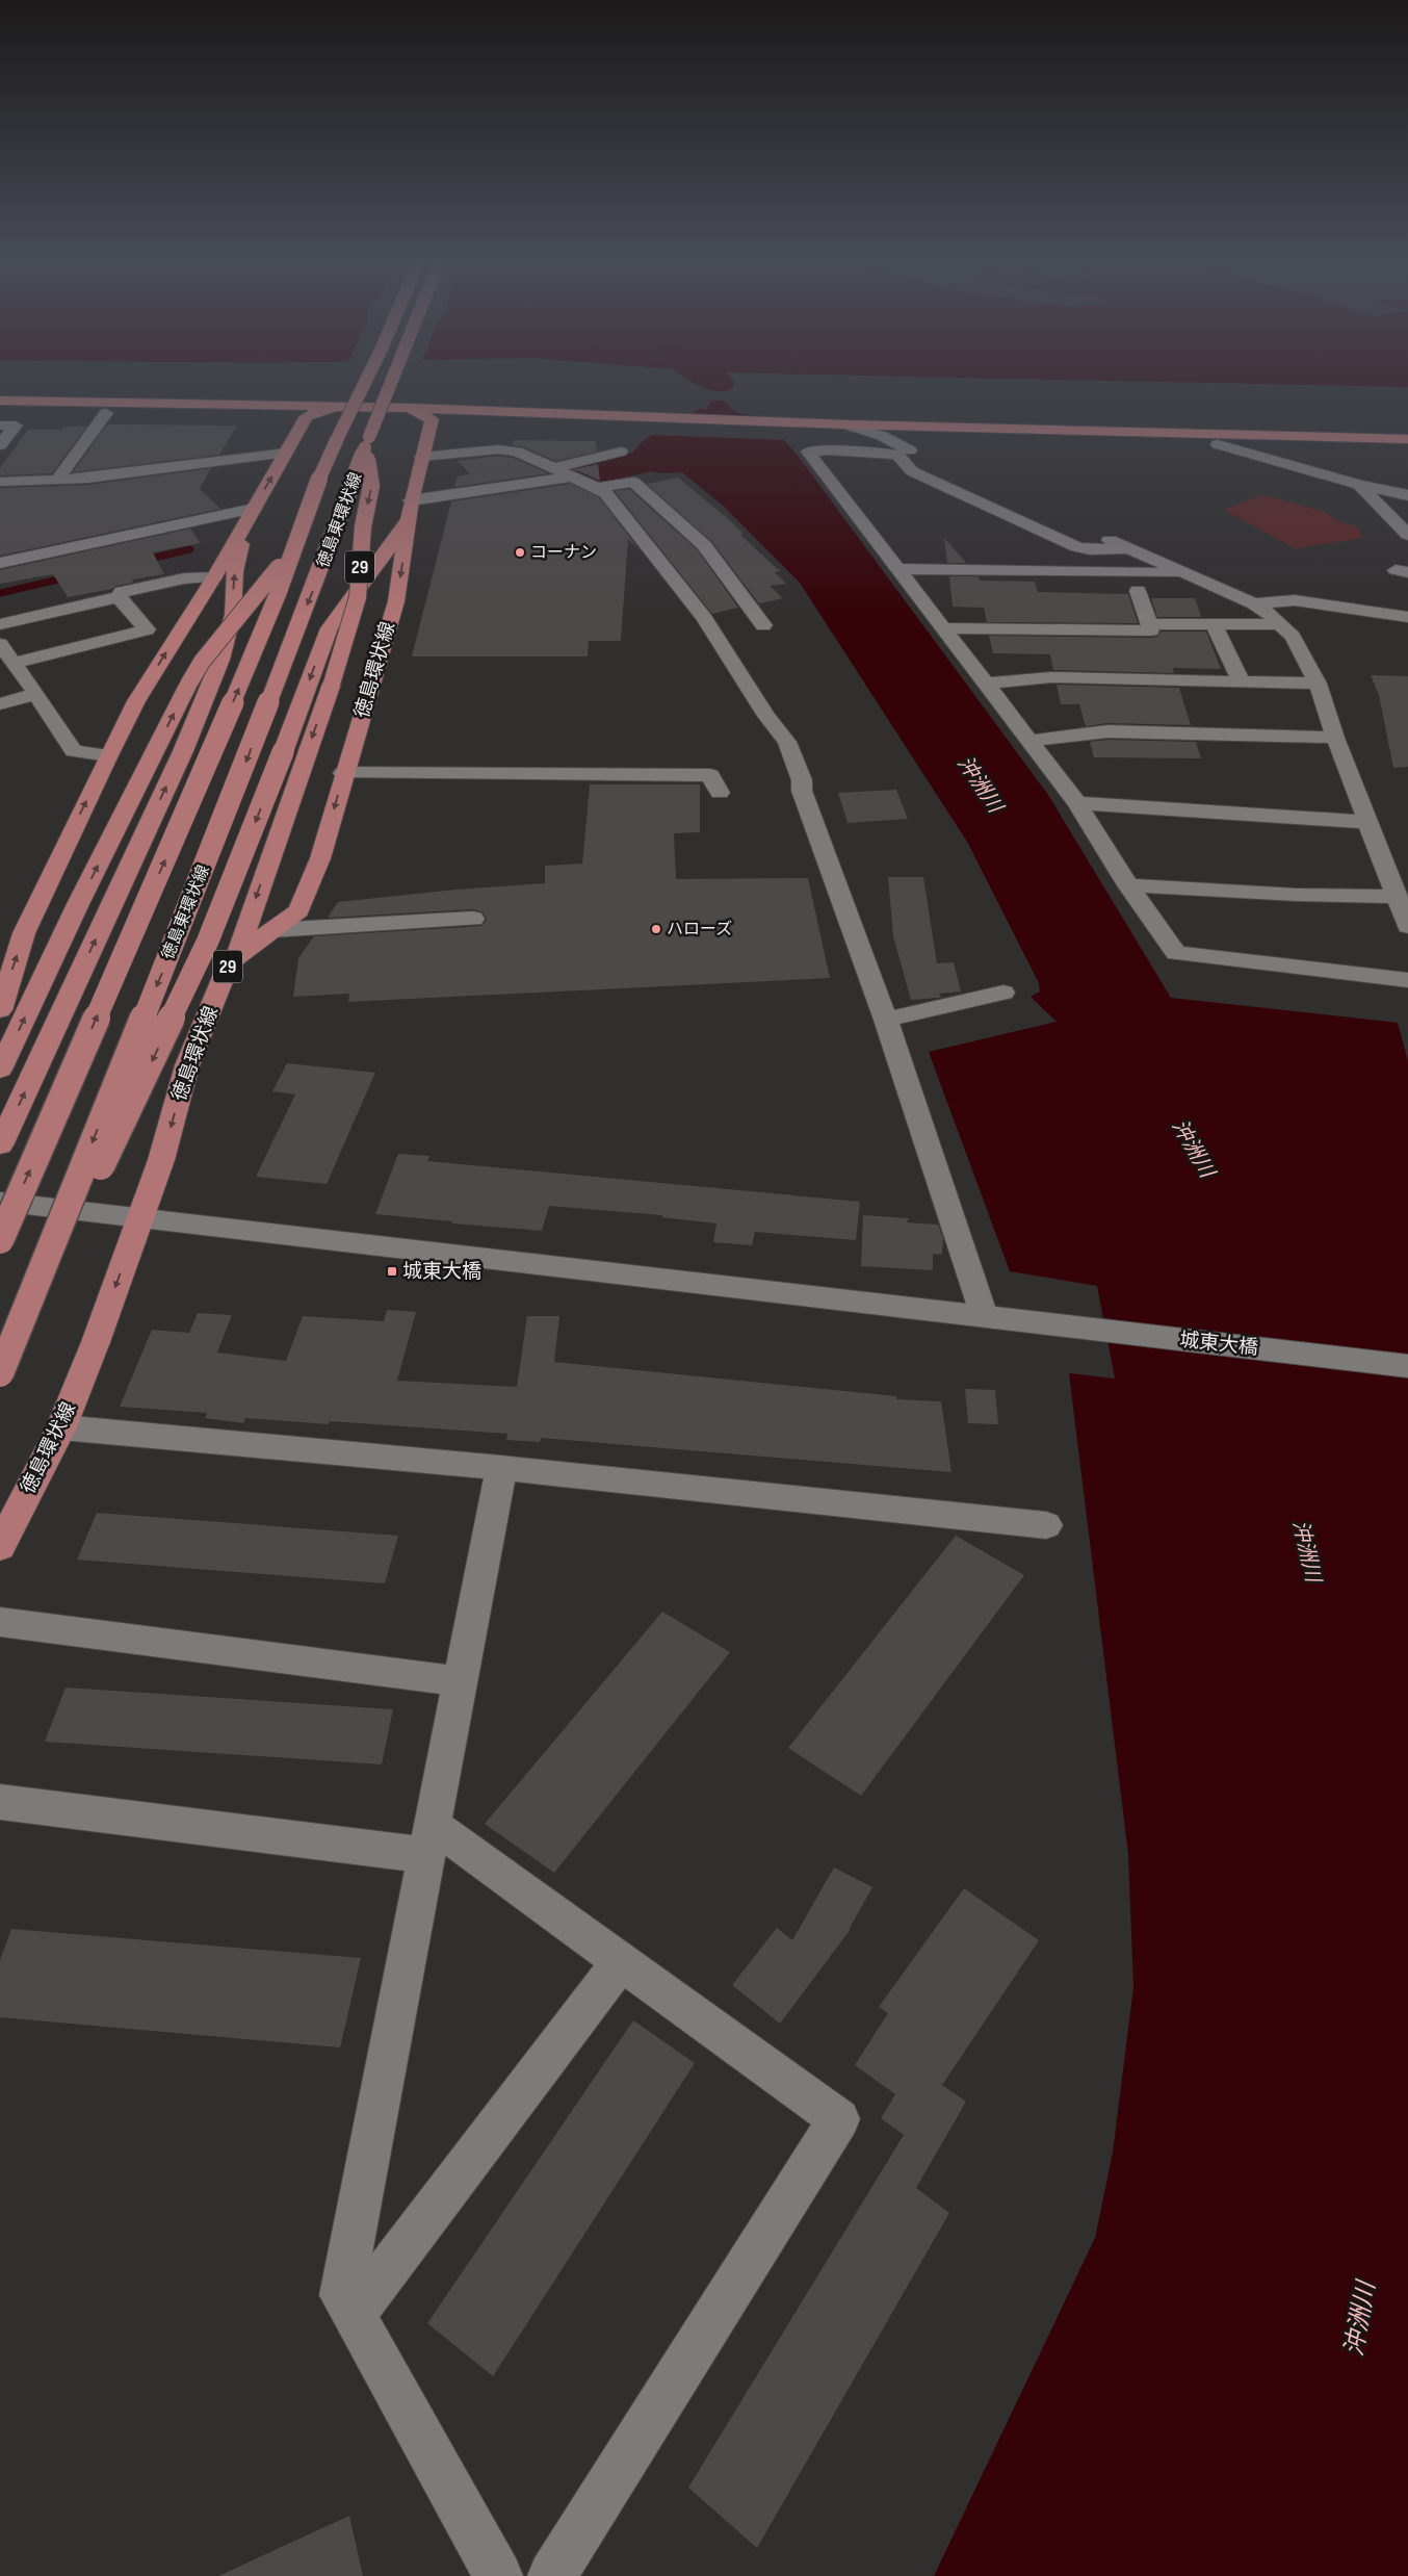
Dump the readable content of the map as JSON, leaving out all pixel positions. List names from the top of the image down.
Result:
{
  "streets": {
    "main road": ["徳島東環状線", "29", "徳島環状線"],
    "street": ["城東大橋"]
  },
  "crossings": [
    ["徳島東環状線", "29"],
    ["29", "徳島環状線"],
    ["徳島環状線", "城東大橋"]
  ],
  "water": ["沖洲川"],
  "places": {
    "other": ["コーナン", "ハローズ"],
    "transit": ["城東大橋"]
  }
}
